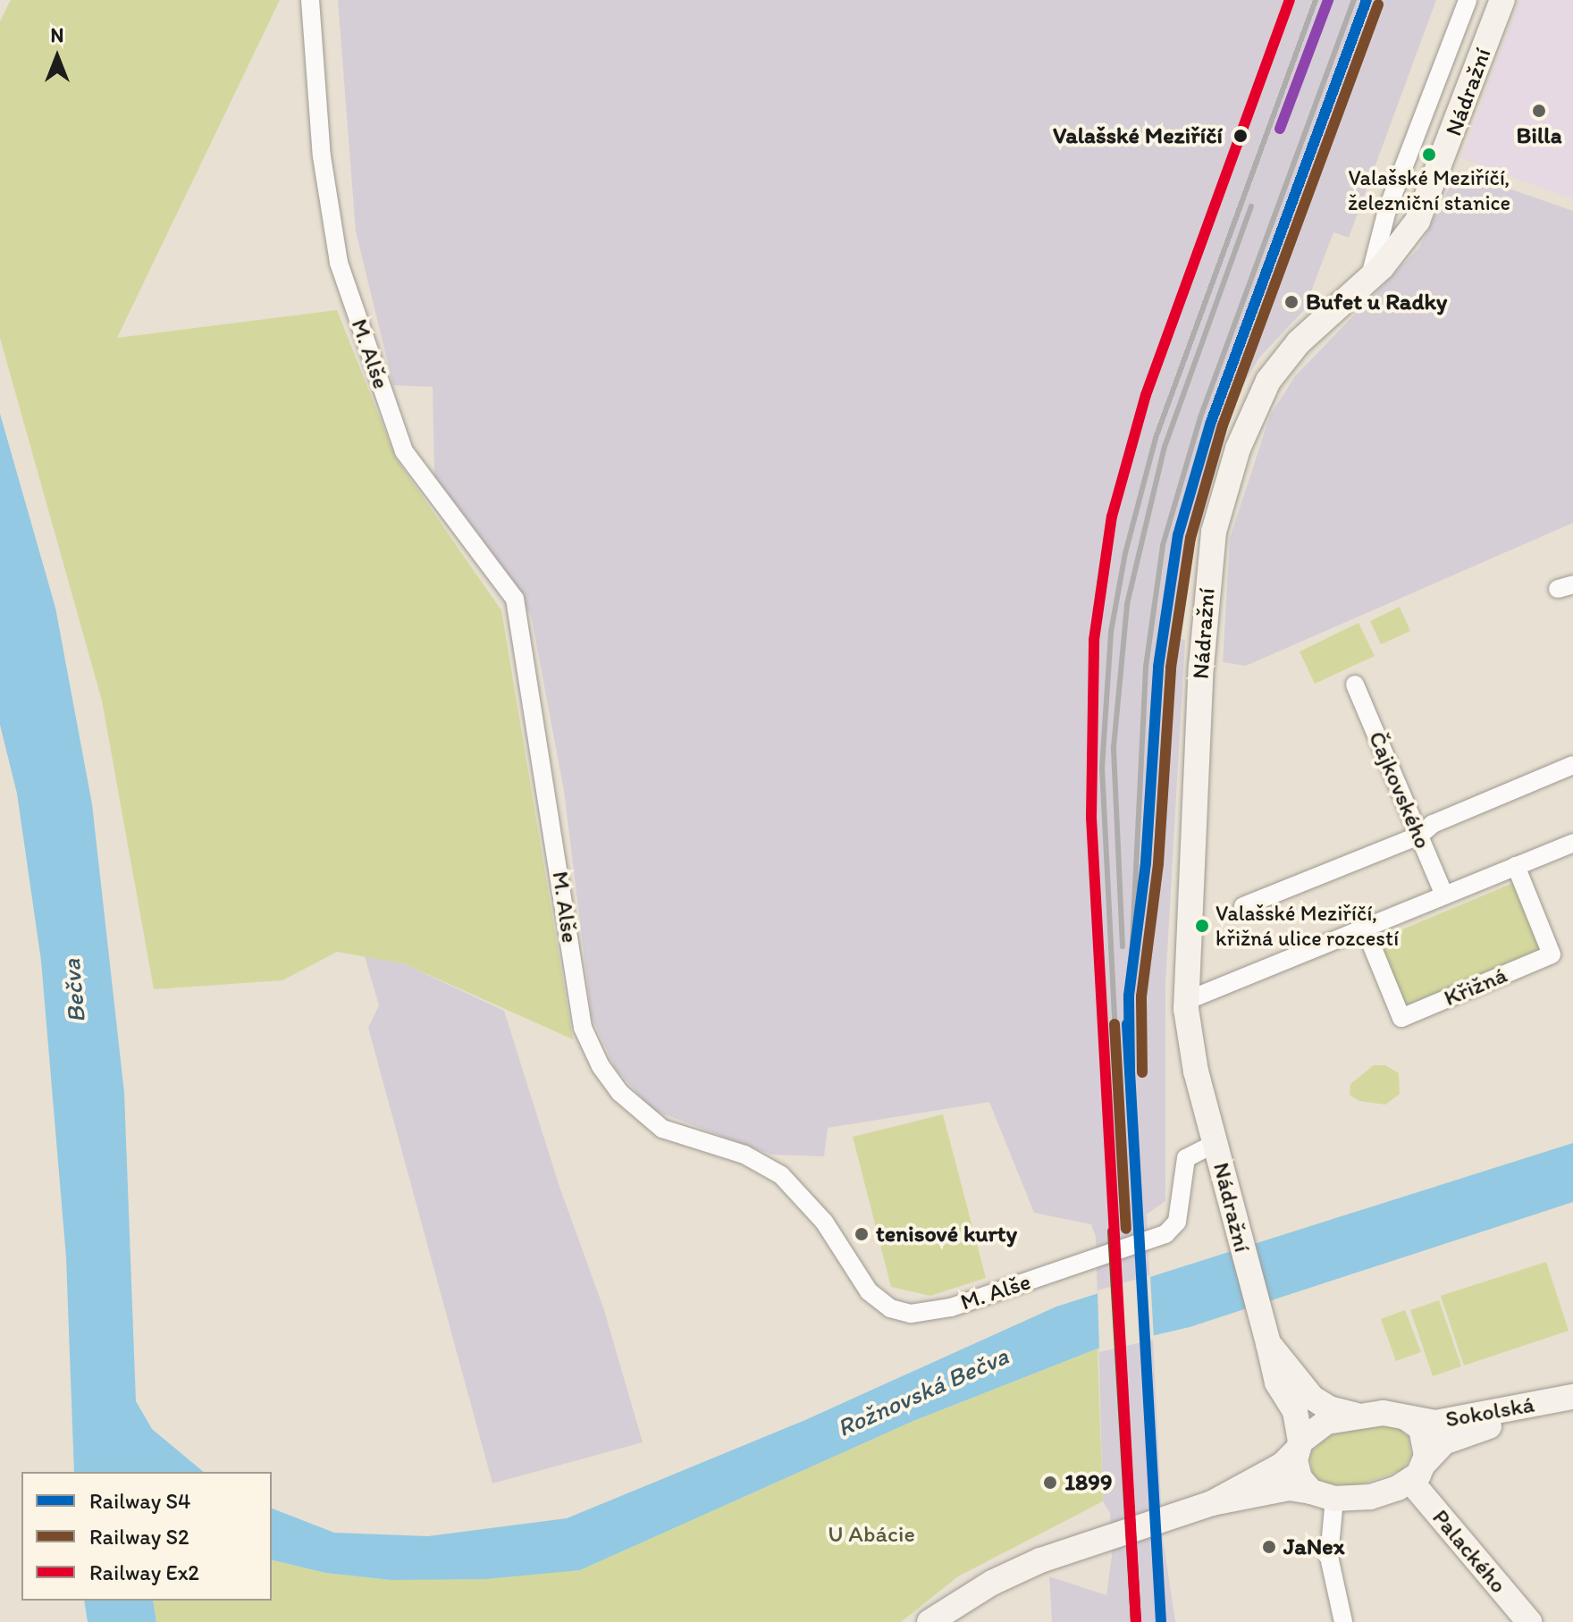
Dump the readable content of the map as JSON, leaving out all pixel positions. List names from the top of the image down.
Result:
{
  "streets": {
    "main road": ["Nádražní", "Sokolská", "Palackého"],
    "street": ["M. Alše", "Čajkovského", "Křižná"]
  },
  "crossings": [
    ["Nádražní", "M. Alše"],
    ["Nádražní", "Sokolská"],
    ["Nádražní", "Palackého"],
    ["Sokolská", "Palackého"]
  ],
  "water": ["Bečva", "Rožnovská Bečva"],
  "parks": ["U Abácie"],
  "places": [
    "Billa",
    "Valašské Meziříčí",
    "Valašské Meziříčí, železniční stanice",
    "Bufet u Radky",
    "Valašské Meziříčí, křižná ulice rozcestí",
    "tenisové kurty",
    "1899",
    "JaNex"
  ],
  "lines": ["rail line S4", "rail line Ex2", "rail line S2"],
  "legend": ["Railway S4", "Railway S2", "Railway Ex2"],
  "north": "top"
}
